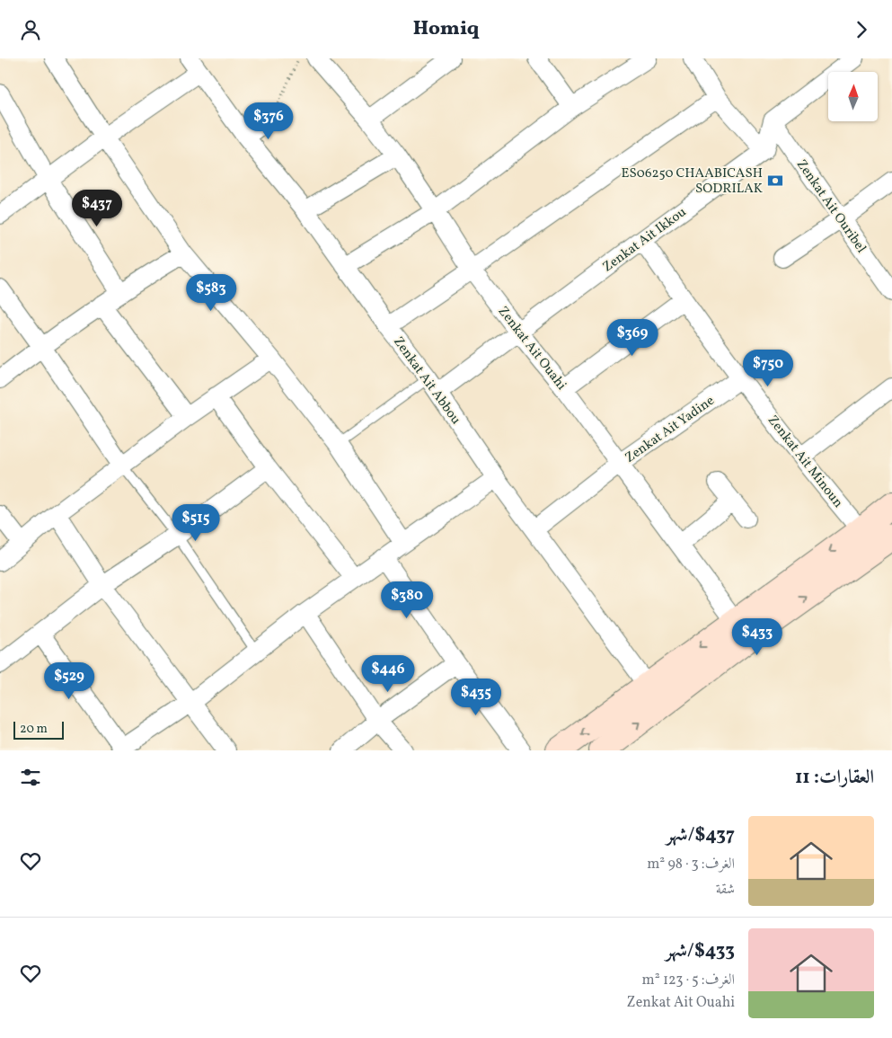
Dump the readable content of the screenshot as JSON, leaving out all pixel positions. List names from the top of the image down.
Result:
{
  "streets": {
    "street": [
      "Zenkat Ait Ouribel",
      "Zenkat Ait Ikkou",
      "Zenkat Ait Ouahi",
      "Zenkat Ait Abbou",
      "Zenkat Ait Yadine",
      "Zenkat Ait Minoun"
    ]
  },
  "crossings": [
    ["Zenkat Ait Ikkou", "Zenkat Ait Ouahi"],
    ["Zenkat Ait Ikkou", "Zenkat Ait Abbou"],
    ["Zenkat Ait Ikkou", "Zenkat Ait Minoun"],
    ["Zenkat Ait Ouahi", "Zenkat Ait Yadine"],
    ["Zenkat Ait Abbou", "Zenkat Ait Yadine"],
    ["Zenkat Ait Yadine", "Zenkat Ait Minoun"]
  ],
  "places": {
    "bank": ["ES06250 CHAABICASH SODRILAK"]
  },
  "scale_bar": "20 m",
  "north": "top",
  "page": {
    "header": "Homiq",
    "price": [
      "$376",
      "$437",
      "$583",
      "$369",
      "$750",
      "$515",
      "$380",
      "$433",
      "$446",
      "$529",
      "$435"
    ],
    "scale": "20 m",
    "heading": "العقارات: 11",
    "list": [
      {
        "name": "$437/شهر",
        "note": "الغرف: 3 · 98 m² · شقة"
      },
      {
        "name": "$433/شهر",
        "note": "الغرف: 5 · 123 m² · Zenkat Ait Ouahi"
      }
    ]
  }
}
